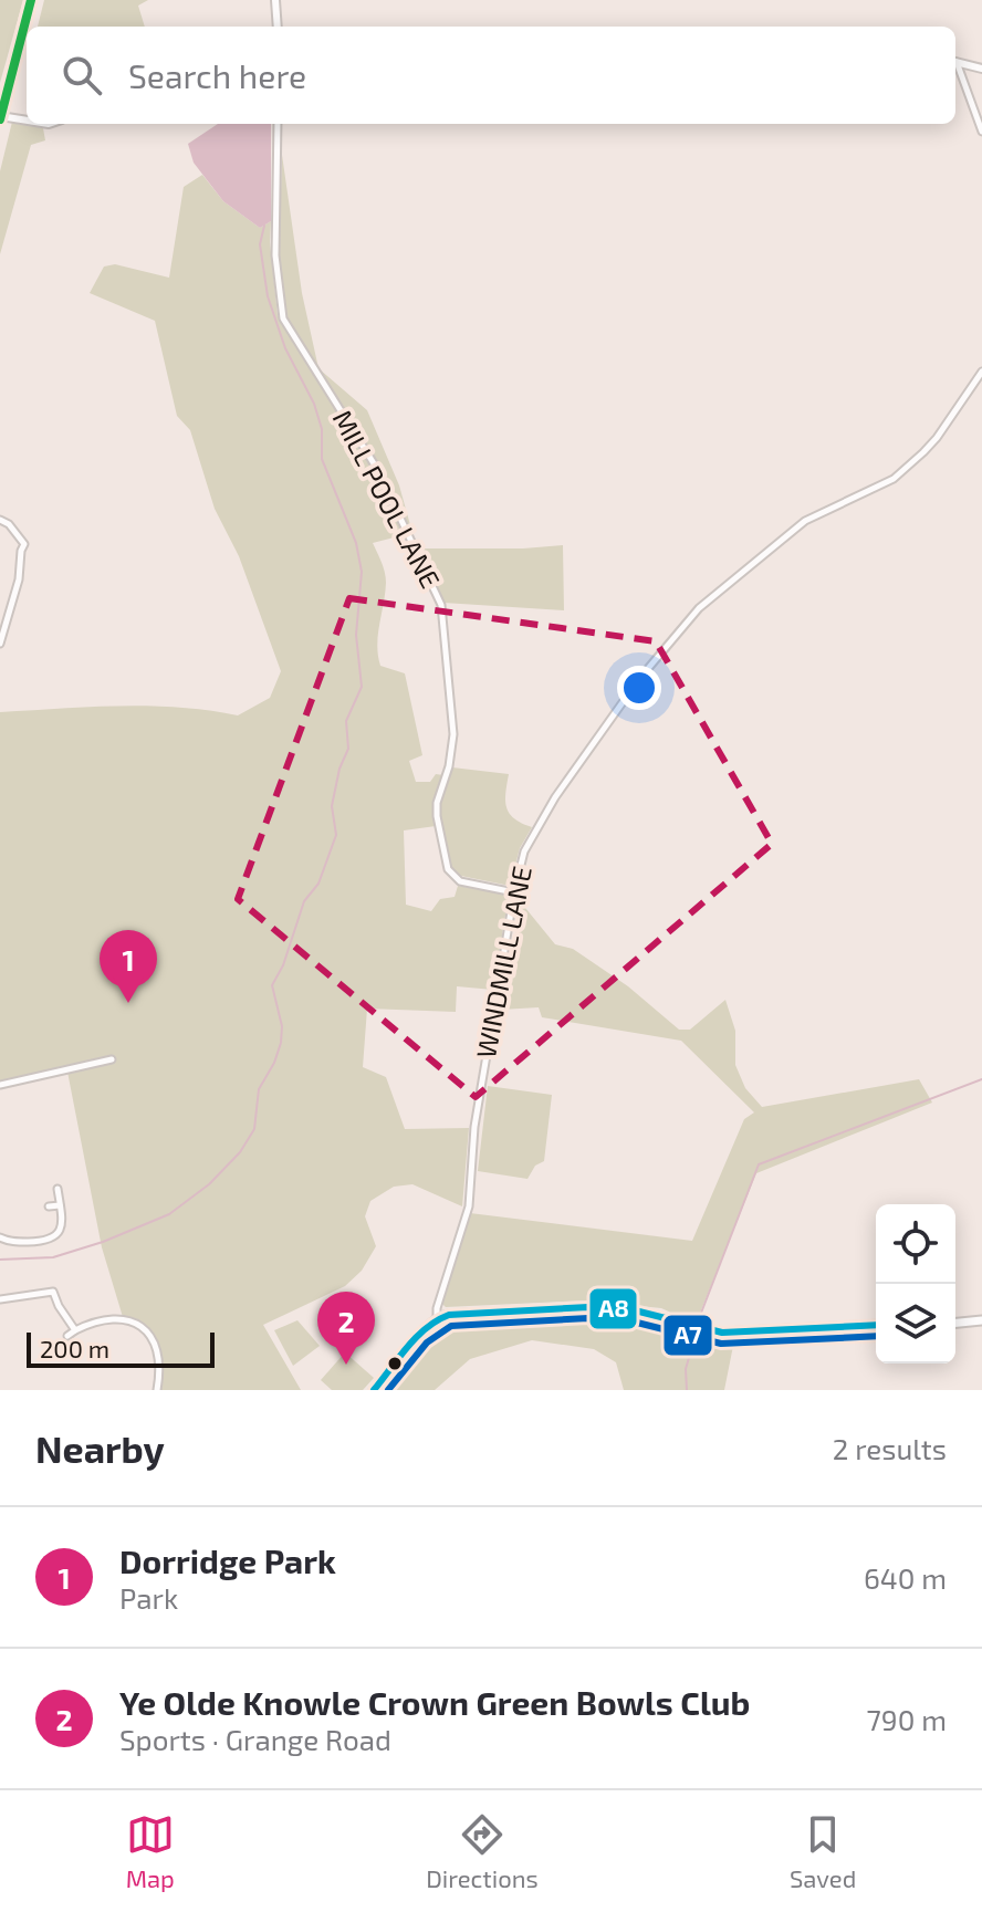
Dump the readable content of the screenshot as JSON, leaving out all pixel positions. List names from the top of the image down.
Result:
{
  "streets": {
    "street": ["MILL POOL LANE", "WINDMILL LANE"]
  },
  "crossings": [
    ["MILL POOL LANE", "WINDMILL LANE"]
  ],
  "lines": ["transit line A8", "transit line A7"],
  "scale_bar": "200 m",
  "page": {
    "search": "Search here",
    "pins": ["1", "2"],
    "scale": "200 m",
    "heading": ["Nearby", "2 results"],
    "list": [
      {
        "mark": "1",
        "name": "Dorridge Park",
        "note": "Park",
        "value": "640 m"
      },
      {
        "mark": "2",
        "name": "Ye Olde Knowle Crown Green Bowls Club",
        "note": "Sports · Grange Road",
        "value": "790 m"
      }
    ],
    "nav": ["Map", "Directions", "Saved"]
  }
}
